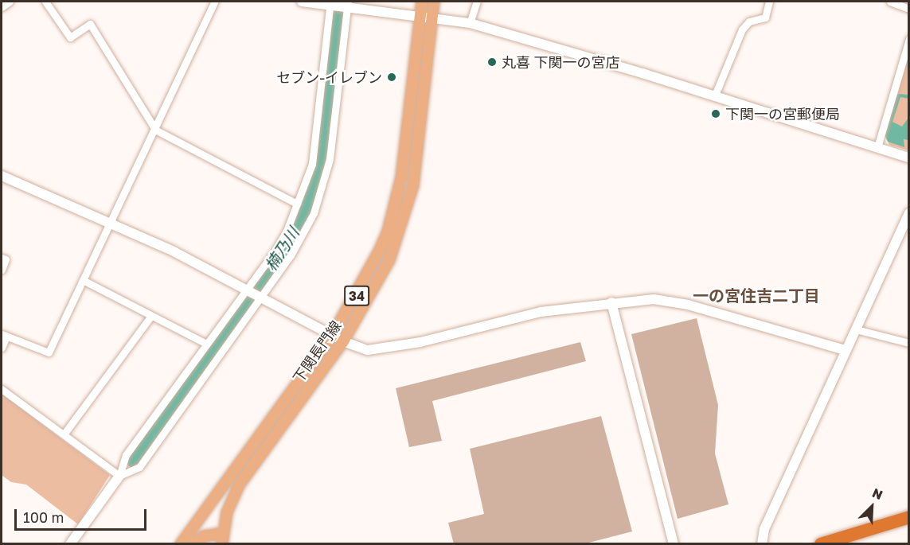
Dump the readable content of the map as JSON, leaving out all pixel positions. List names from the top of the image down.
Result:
{
  "streets": {
    "main road": ["34", "下関長門線"]
  },
  "districts": ["一の宮住吉二丁目"],
  "water": ["楠乃川"],
  "places": ["丸喜 下関一の宮店", "セブン-イレブン", "下関一の宮郵便局"],
  "scale_bar": "100 m",
  "north": "top right"
}
